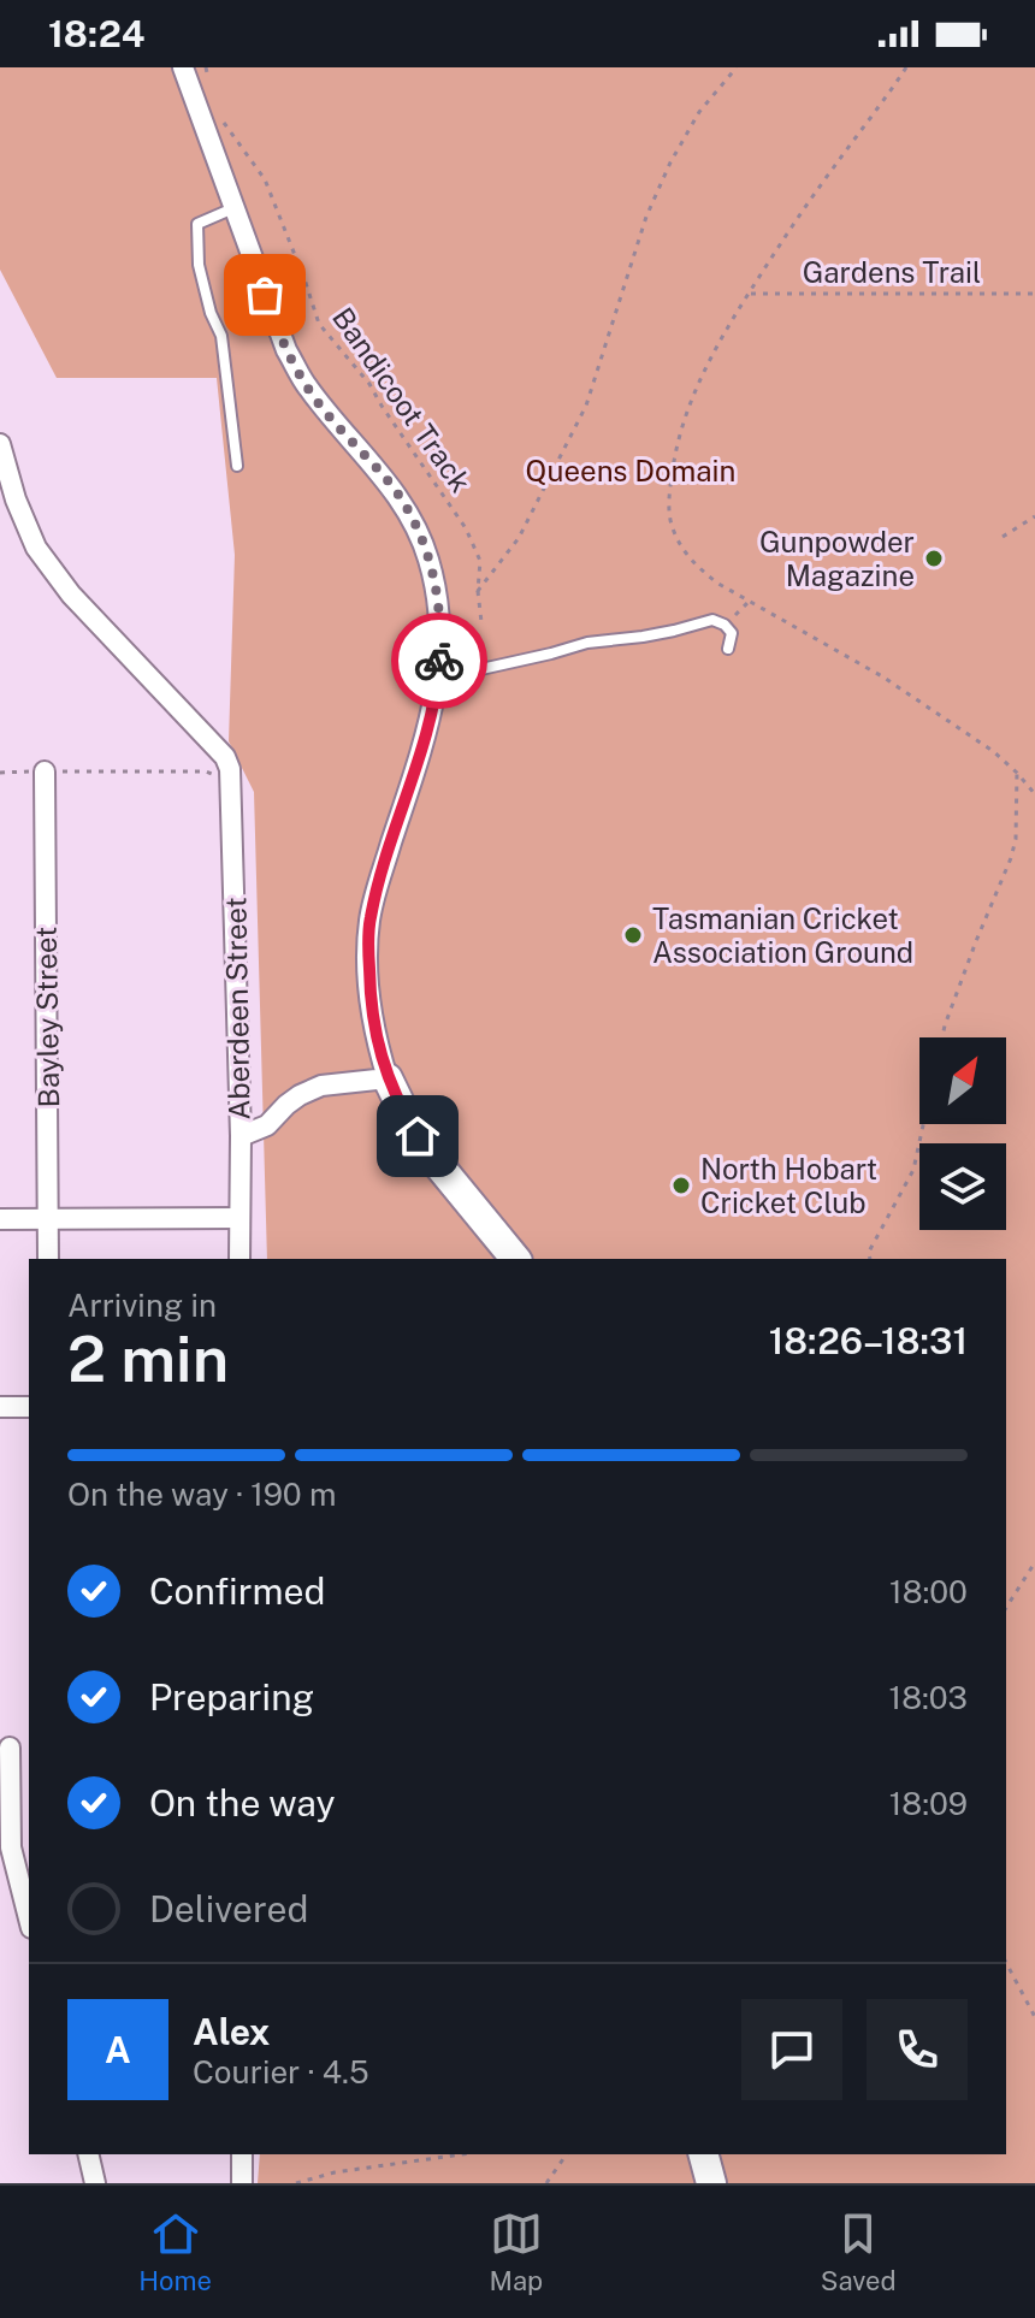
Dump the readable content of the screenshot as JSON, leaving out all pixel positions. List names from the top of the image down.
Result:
{
  "streets": {
    "street": ["Aberdeen Street", "Bayley Street"],
    "path": ["Gardens Trail", "Bandicoot Track"]
  },
  "parks": ["Queens Domain"],
  "places": ["Gunpowder Magazine", "Tasmanian Cricket Association Ground", "North Hobart Cricket Club"],
  "north": "top right",
  "page": {
    "status": "18:24",
    "heading": ["2 min", "Arriving in", "18:26–18:31"],
    "panel": ["Alex", "Courier · 4.5"],
    "bar": "On the way · 190 m",
    "list": [
      ["Confirmed", "18:00"],
      ["Preparing", "18:03"],
      ["On the way", "18:09"],
      "Delivered"
    ],
    "round": "A",
    "tabs": ["Home", "Map", "Saved"]
  }
}
